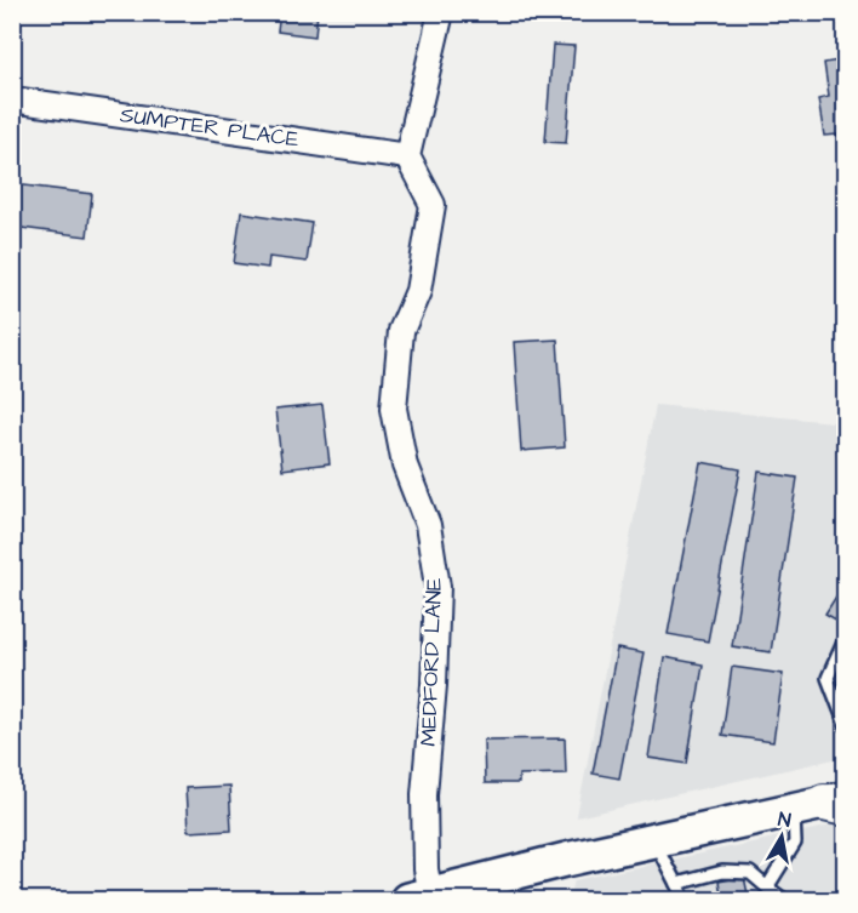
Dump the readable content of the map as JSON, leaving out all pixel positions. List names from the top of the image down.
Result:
{
  "streets": {
    "street": ["SUMPTER PLACE", "MEDFORD LANE"]
  },
  "crossings": [
    ["SUMPTER PLACE", "MEDFORD LANE"]
  ],
  "north": "top"
}
